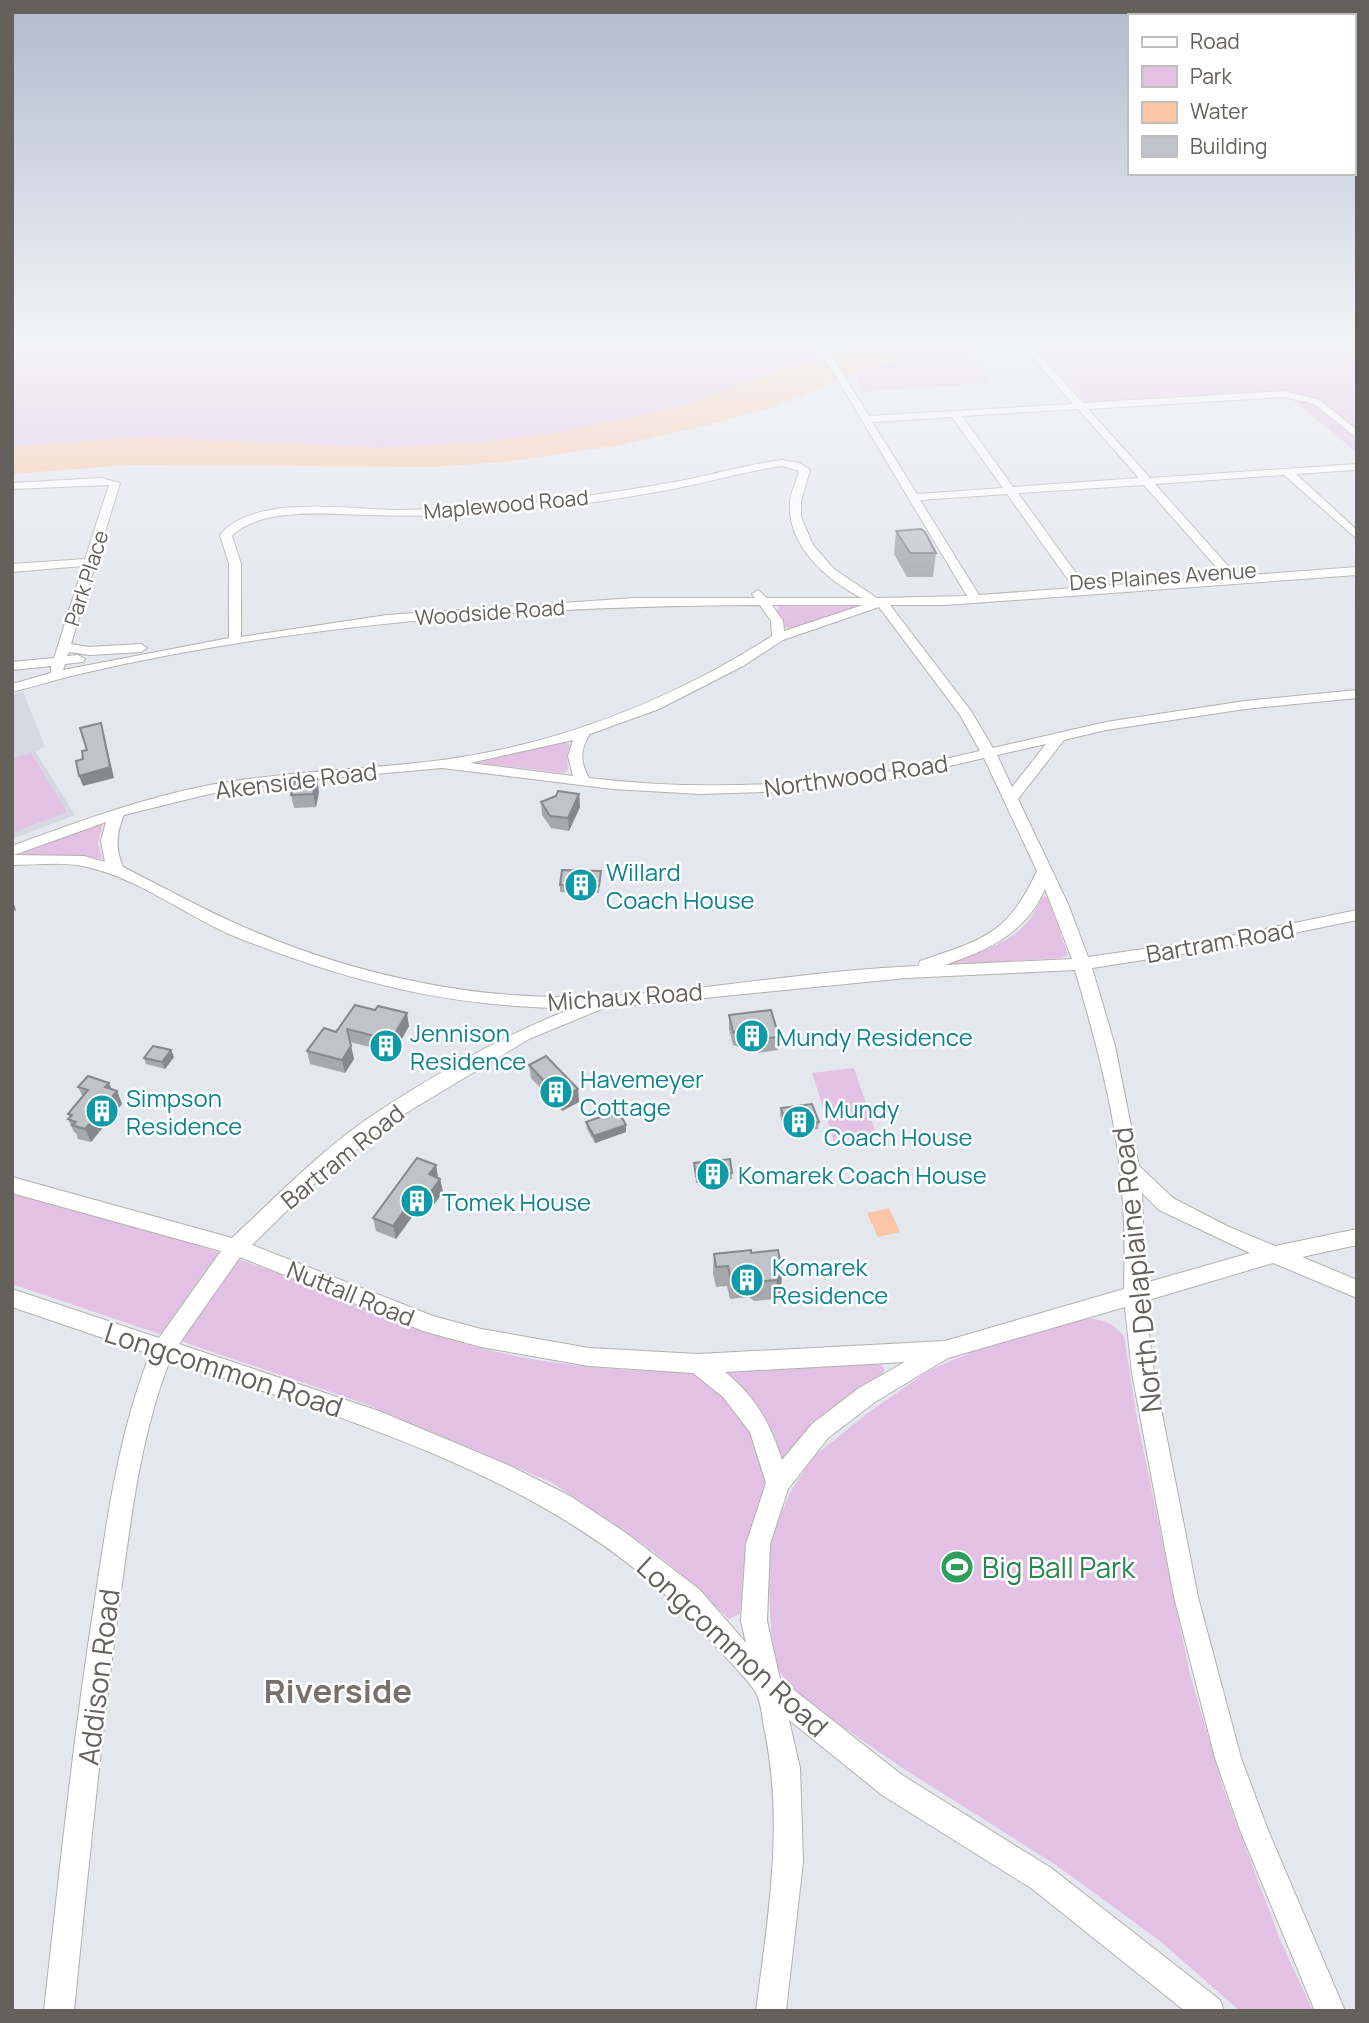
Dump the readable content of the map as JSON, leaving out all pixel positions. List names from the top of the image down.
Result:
{
  "streets": {
    "street": [
      "Maplewood Road",
      "Des Plaines Avenue",
      "Park Place",
      "Woodside Road",
      "Northwood Road",
      "Akenside Road",
      "Bartram Road",
      "Michaux Road",
      "North Delaplaine Road",
      "Nuttall Road",
      "Longcommon Road",
      "Addison Road"
    ]
  },
  "crossings": [
    ["Maplewood Road", "Woodside Road"],
    ["Maplewood Road", "Akenside Road"],
    ["Maplewood Road", "North Delaplaine Road"],
    ["Des Plaines Avenue", "Woodside Road"],
    ["Park Place", "Woodside Road"],
    ["Woodside Road", "Akenside Road"],
    ["Woodside Road", "North Delaplaine Road"],
    ["Northwood Road", "Akenside Road"],
    ["Northwood Road", "North Delaplaine Road"],
    ["Akenside Road", "North Delaplaine Road"],
    ["Bartram Road", "Michaux Road"],
    ["Bartram Road", "North Delaplaine Road"],
    ["Bartram Road", "Nuttall Road"],
    ["Bartram Road", "Longcommon Road"],
    ["Bartram Road", "Addison Road"],
    ["Michaux Road", "North Delaplaine Road"],
    ["North Delaplaine Road", "Nuttall Road"],
    ["Nuttall Road", "Longcommon Road"],
    ["Longcommon Road", "Addison Road"]
  ],
  "districts": ["Riverside"],
  "places": {
    "building": [
      "Willard Coach House",
      "Mundy Residence",
      "Jennison Residence",
      "Havemeyer Cottage",
      "Simpson Residence",
      "Mundy Coach House",
      "Komarek Coach House",
      "Tomek House",
      "Komarek Residence"
    ],
    "sports": ["Big Ball Park"]
  },
  "legend": [
    "Road",
    "Park",
    "Water",
    "Building"
  ]
}
